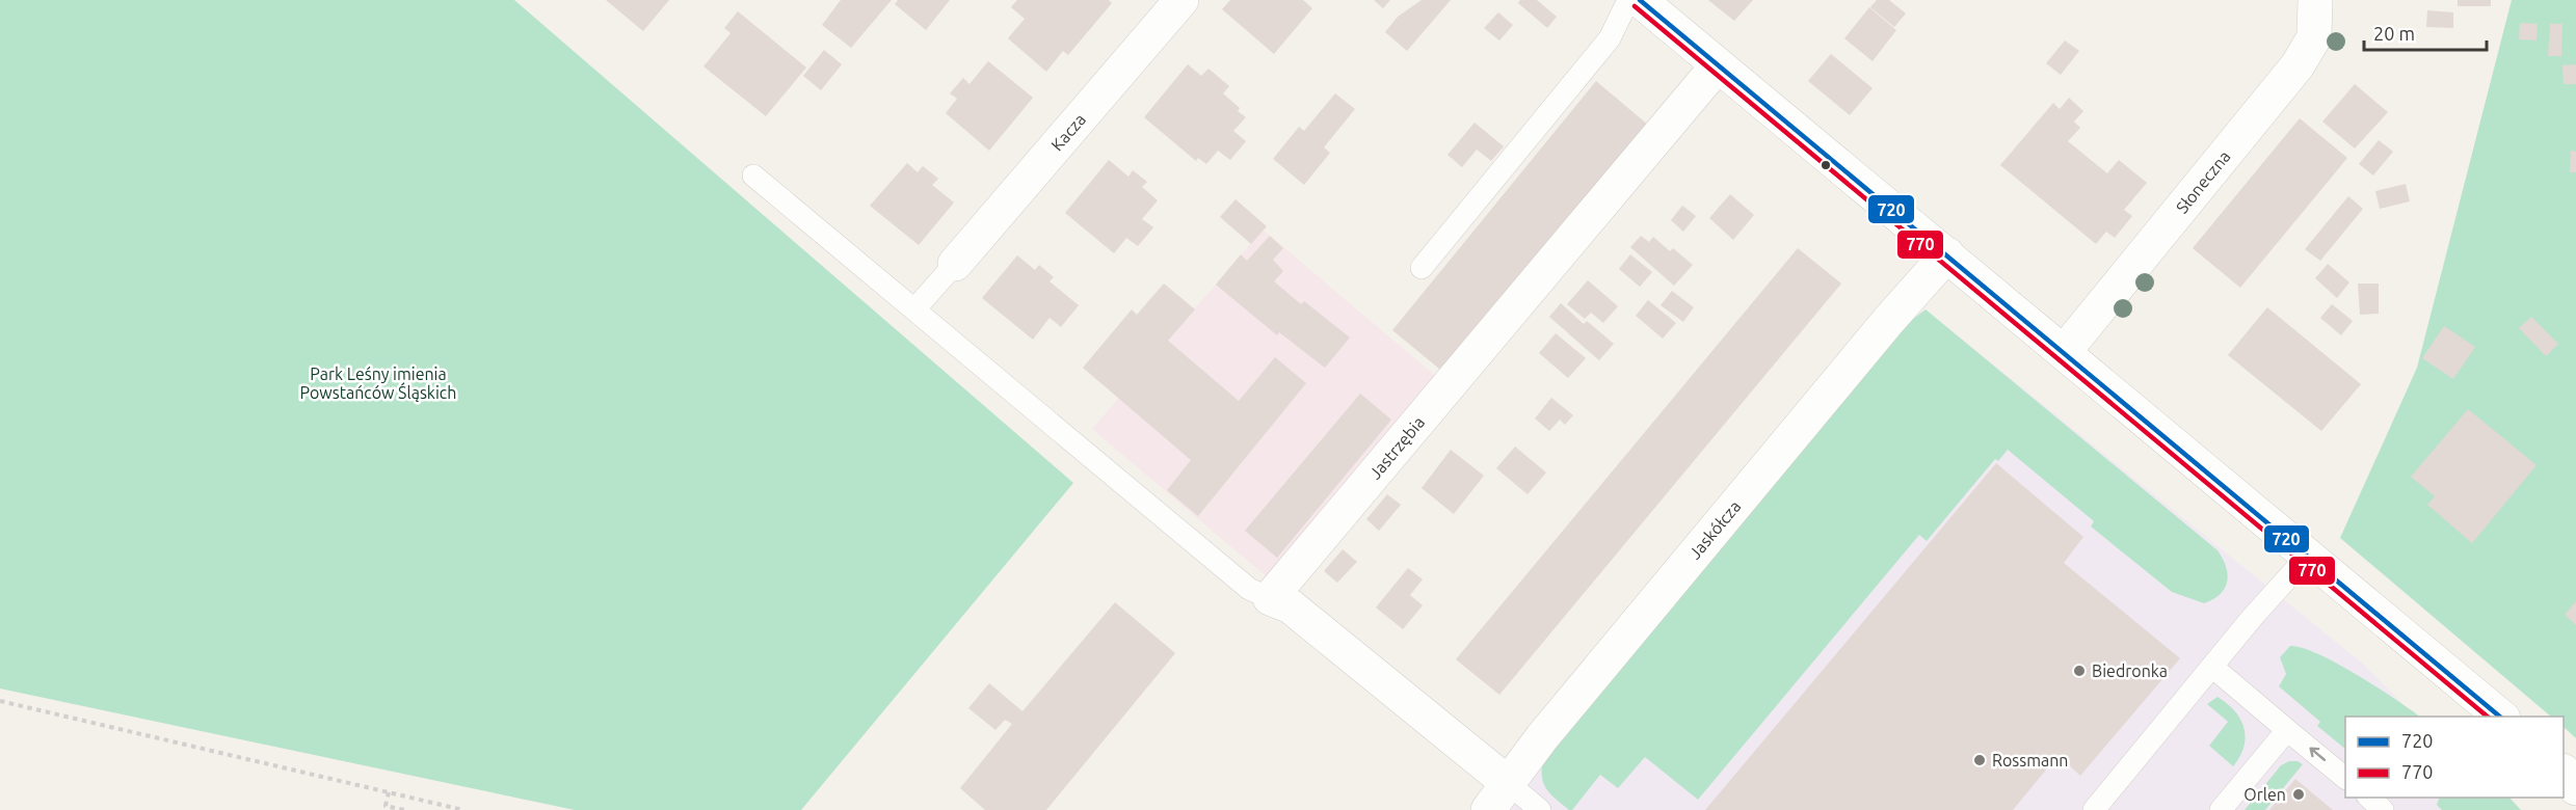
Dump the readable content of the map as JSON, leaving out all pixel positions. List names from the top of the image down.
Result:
{
  "streets": {
    "street": [
      "Kacza",
      "Słoneczna",
      "Jastrzębia",
      "Jaskółcza"
    ]
  },
  "parks": ["Park Leśny imienia Powstańców Śląskich"],
  "places": ["Biedronka", "Rossmann", "Orlen"],
  "lines": ["transit line 720", "transit line 770"],
  "legend": ["720", "770"],
  "scale_bar": "20 m"
}
